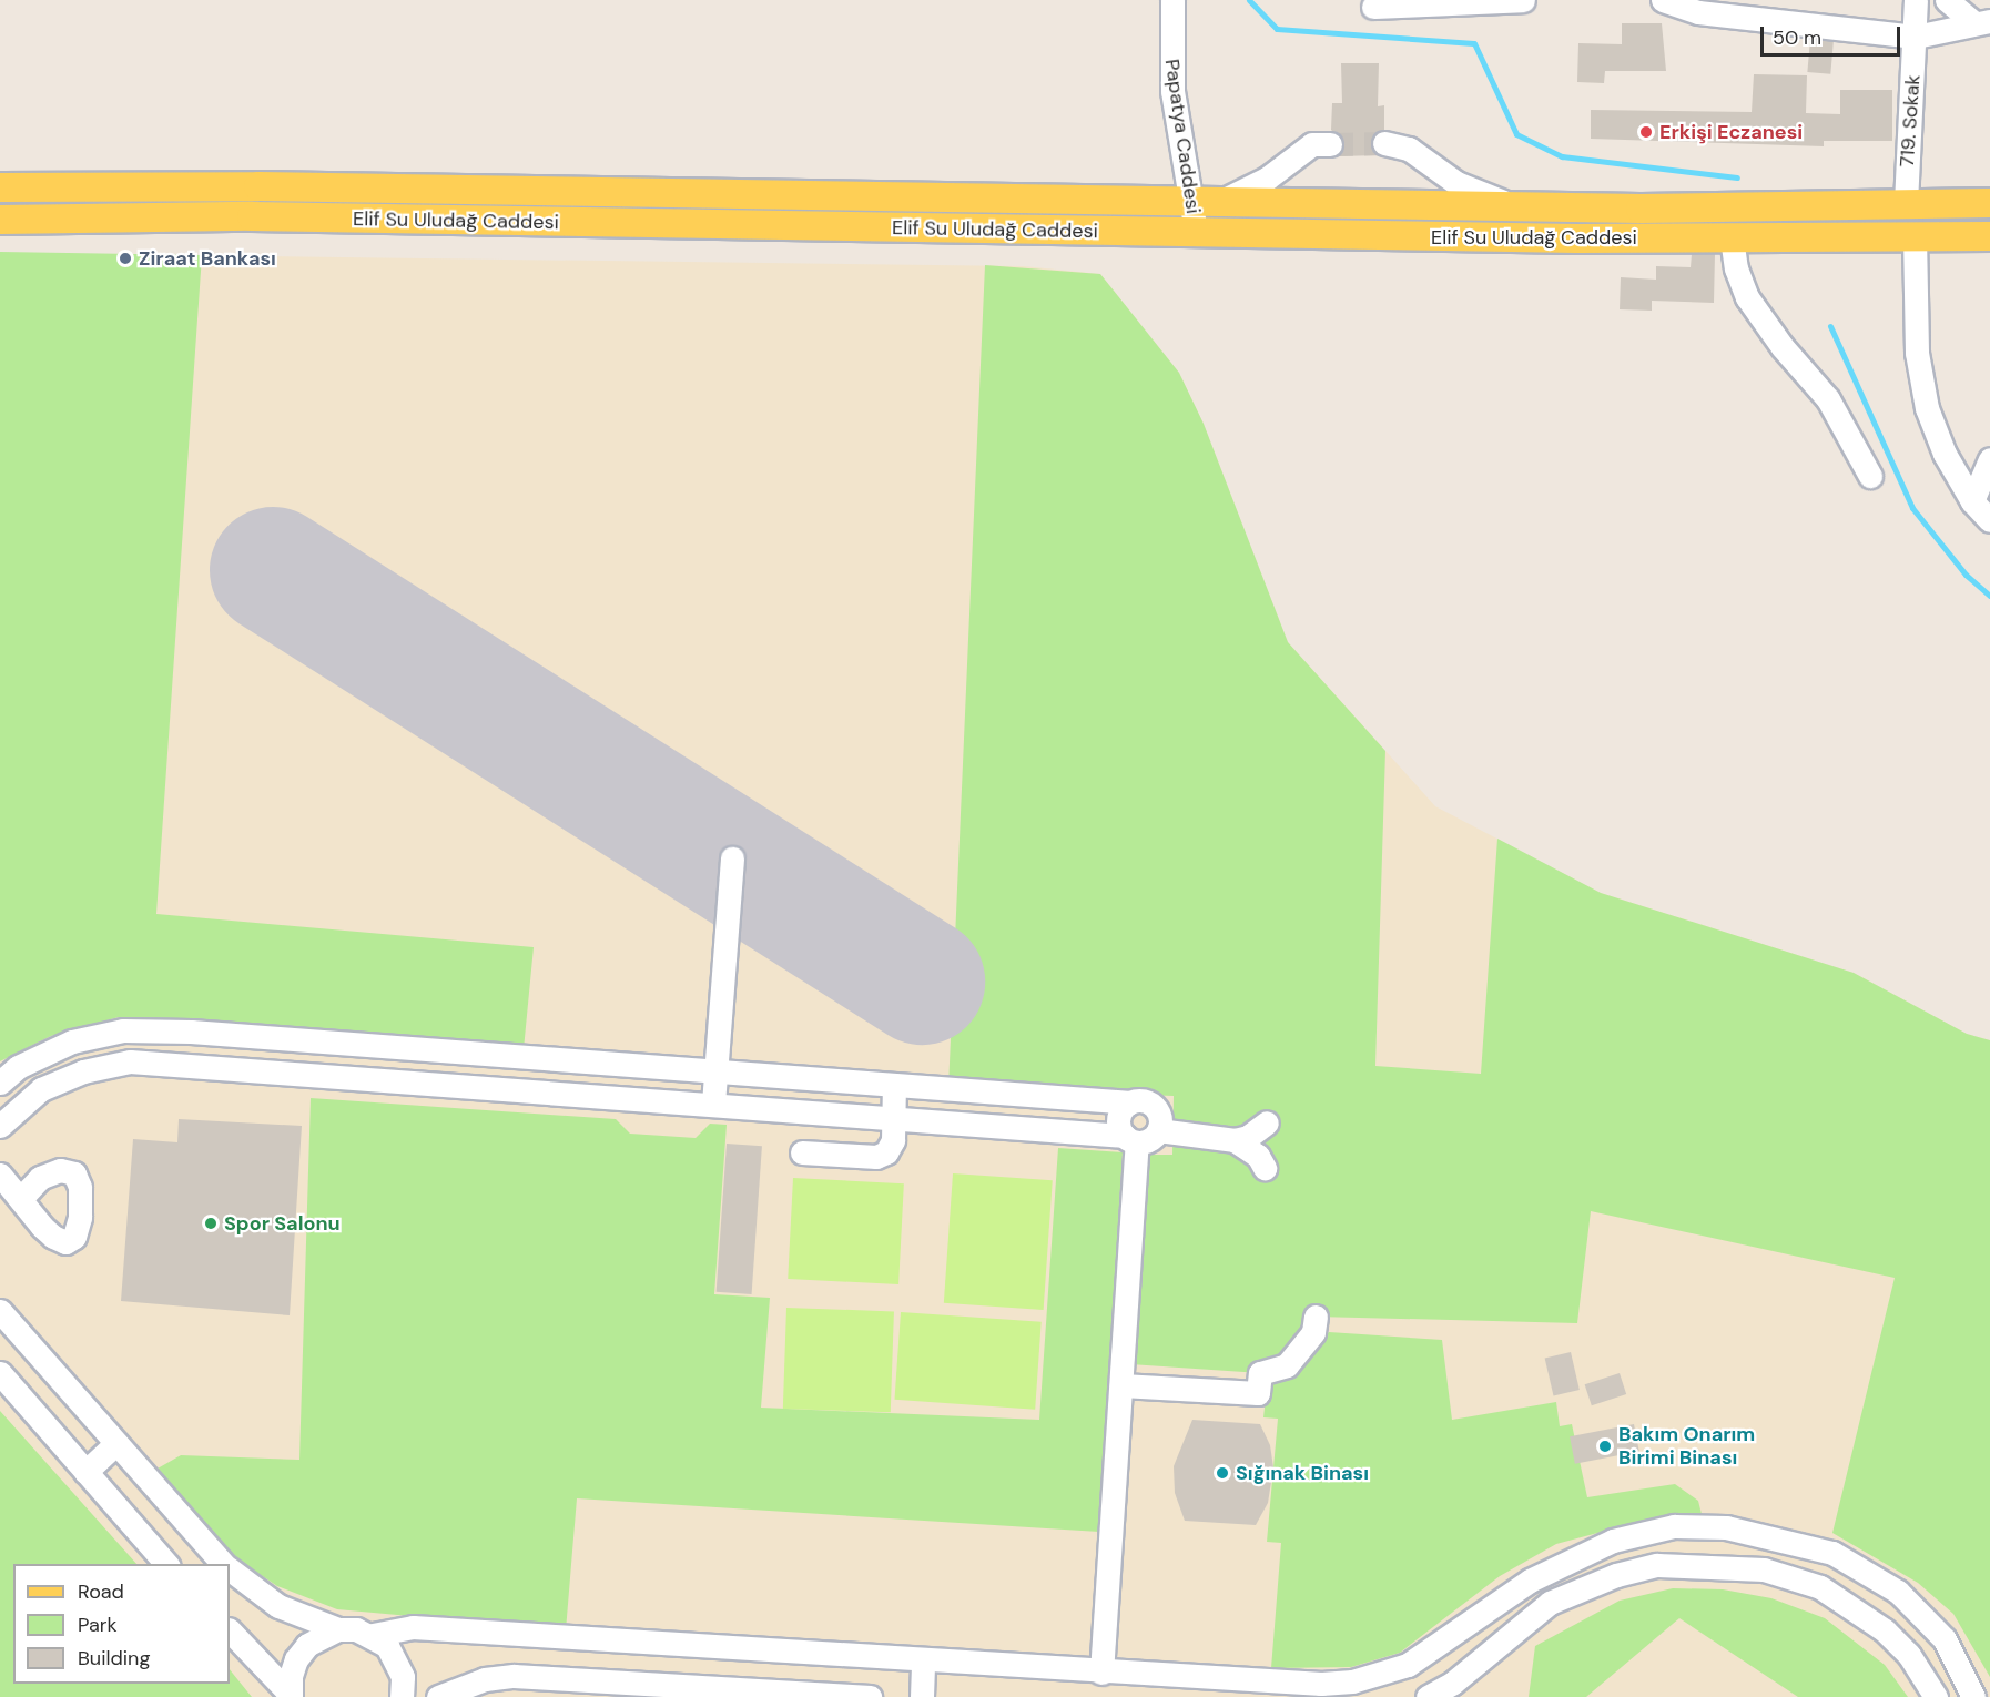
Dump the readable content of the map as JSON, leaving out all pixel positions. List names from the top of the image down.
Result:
{
  "streets": {
    "main road": ["Elif Su Uludağ Caddesi"],
    "street": ["719. Sokak", "Papatya Caddesi"]
  },
  "crossings": [
    ["719. Sokak", "Elif Su Uludağ Caddesi"],
    ["Papatya Caddesi", "Elif Su Uludağ Caddesi"]
  ],
  "places": [
    "Erkişi Eczanesi",
    "Ziraat Bankası",
    "Spor Salonu",
    "Bakım Onarım Birimi Binası",
    "Sığınak Binası"
  ],
  "legend": ["Road", "Park", "Building"],
  "scale_bar": "50 m"
}
